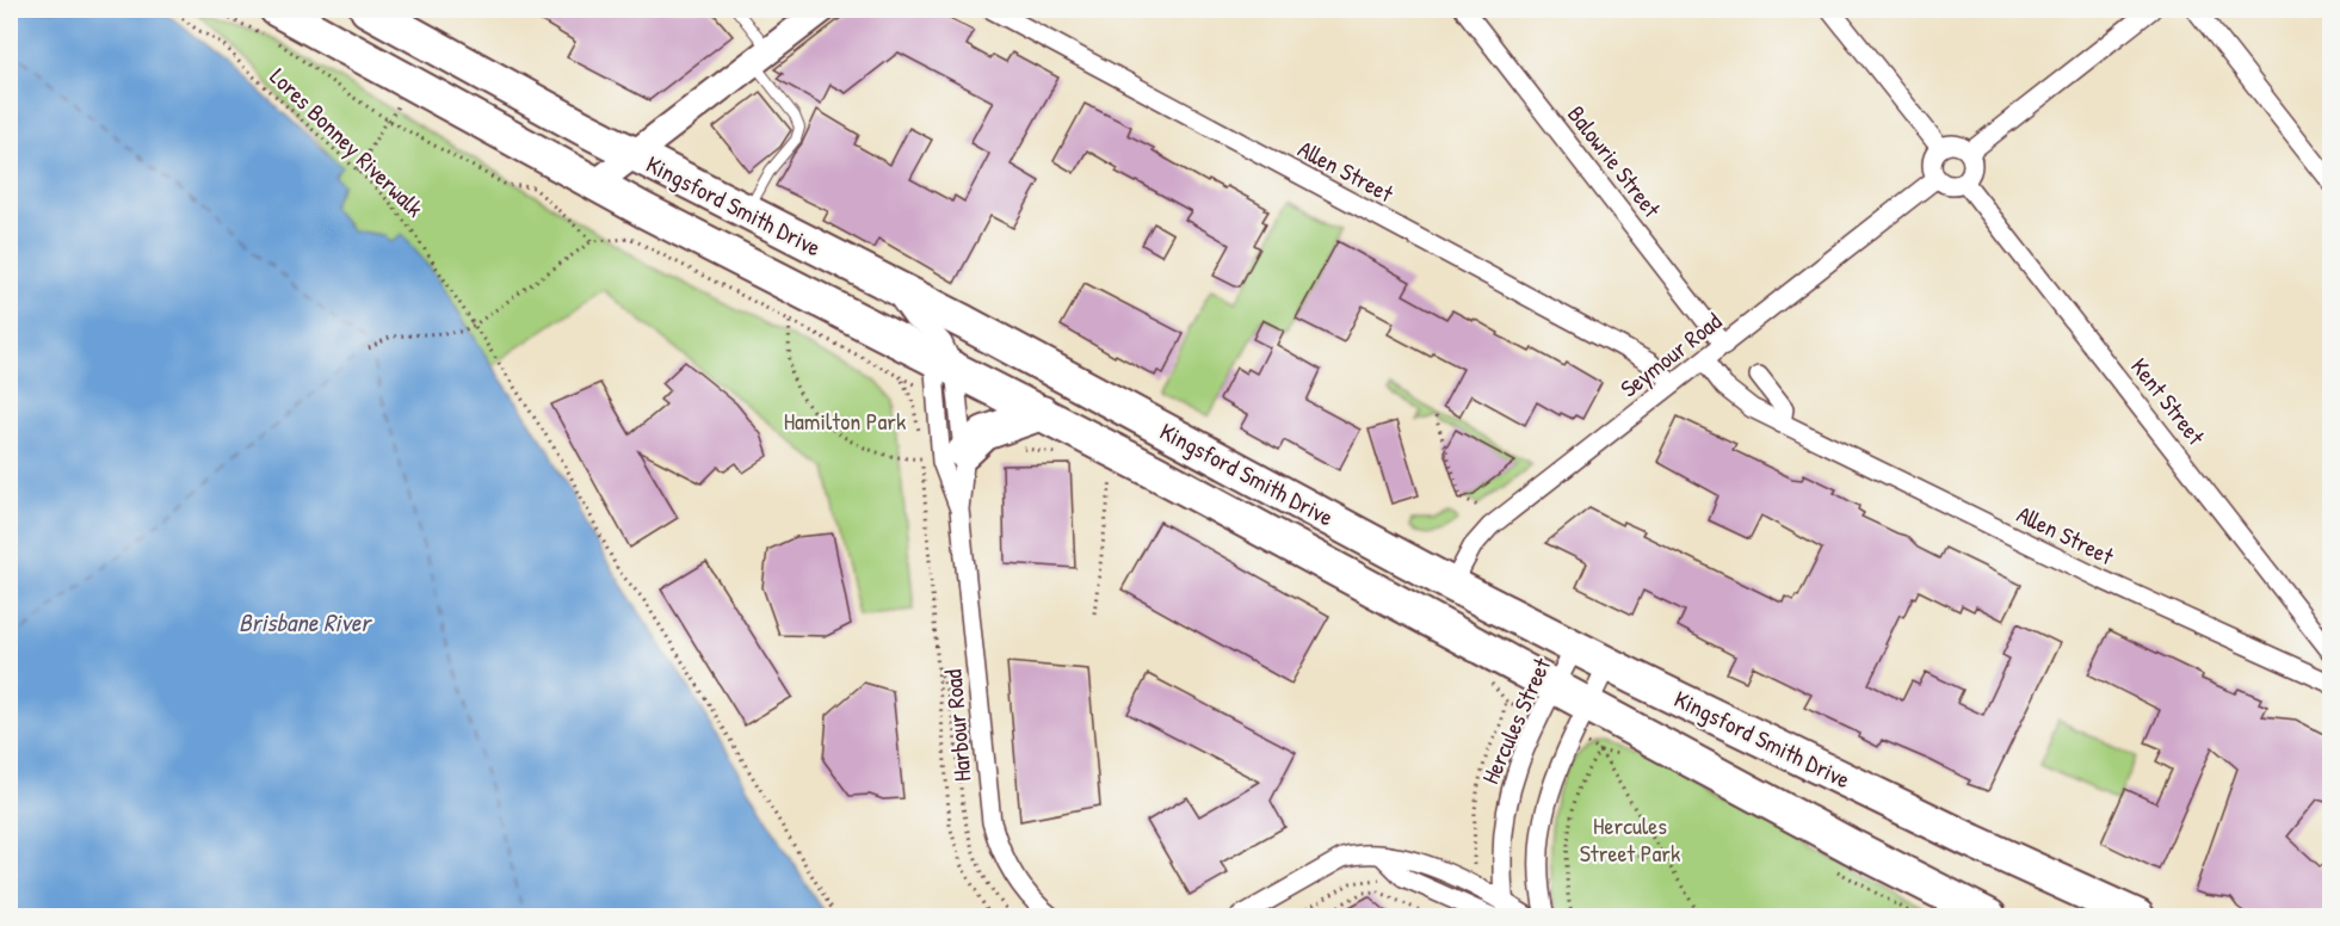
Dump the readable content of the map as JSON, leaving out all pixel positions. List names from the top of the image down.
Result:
{
  "streets": {
    "highway": ["Kingsford Smith Drive"],
    "street": [
      "Balowrie Street",
      "Allen Street",
      "Seymour Road",
      "Kent Street",
      "Hercules Street",
      "Harbour Road"
    ],
    "path": ["Lores Bonney Riverwalk"]
  },
  "crossings": [
    ["Balowrie Street", "Seymour Road"],
    ["Allen Street", "Seymour Road"],
    ["Kingsford Smith Drive", "Seymour Road"],
    ["Kingsford Smith Drive", "Hercules Street"],
    ["Kingsford Smith Drive", "Harbour Road"],
    ["Seymour Road", "Kent Street"]
  ],
  "water": ["Brisbane River"],
  "parks": ["Hamilton Park", "Hercules Street Park"]
}
